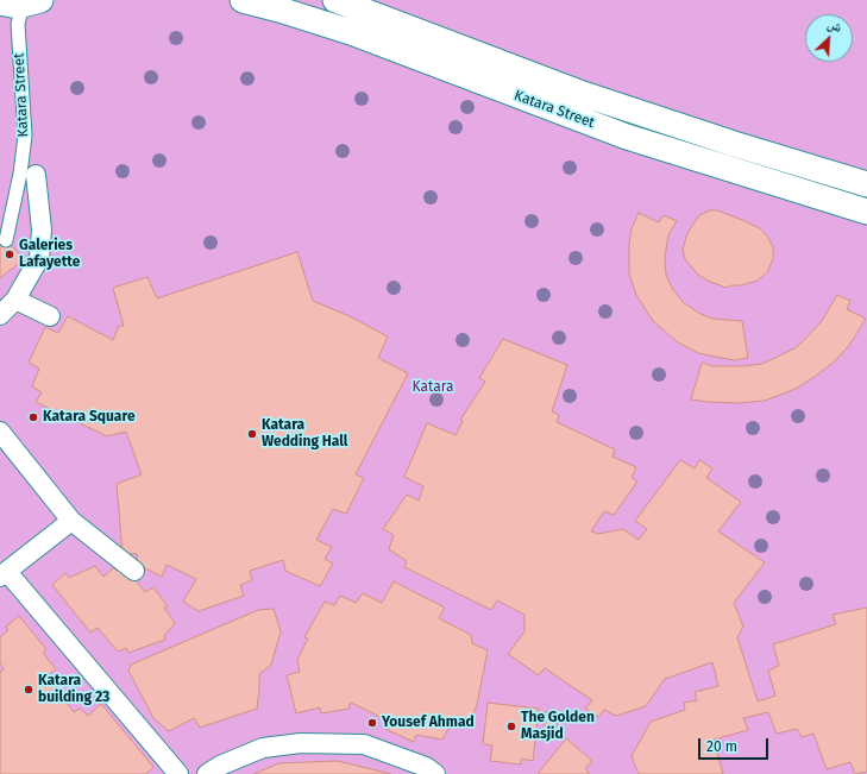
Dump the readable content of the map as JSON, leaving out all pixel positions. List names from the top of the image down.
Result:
{
  "streets": {
    "street": ["Katara Street"]
  },
  "parks": ["Katara"],
  "places": [
    "Galeries Lafayette",
    "Katara Square",
    "Katara Wedding Hall",
    "Katara building 23",
    "Yousef Ahmad",
    "The Golden Masjid"
  ],
  "scale_bar": "20 m",
  "north": "top right"
}
